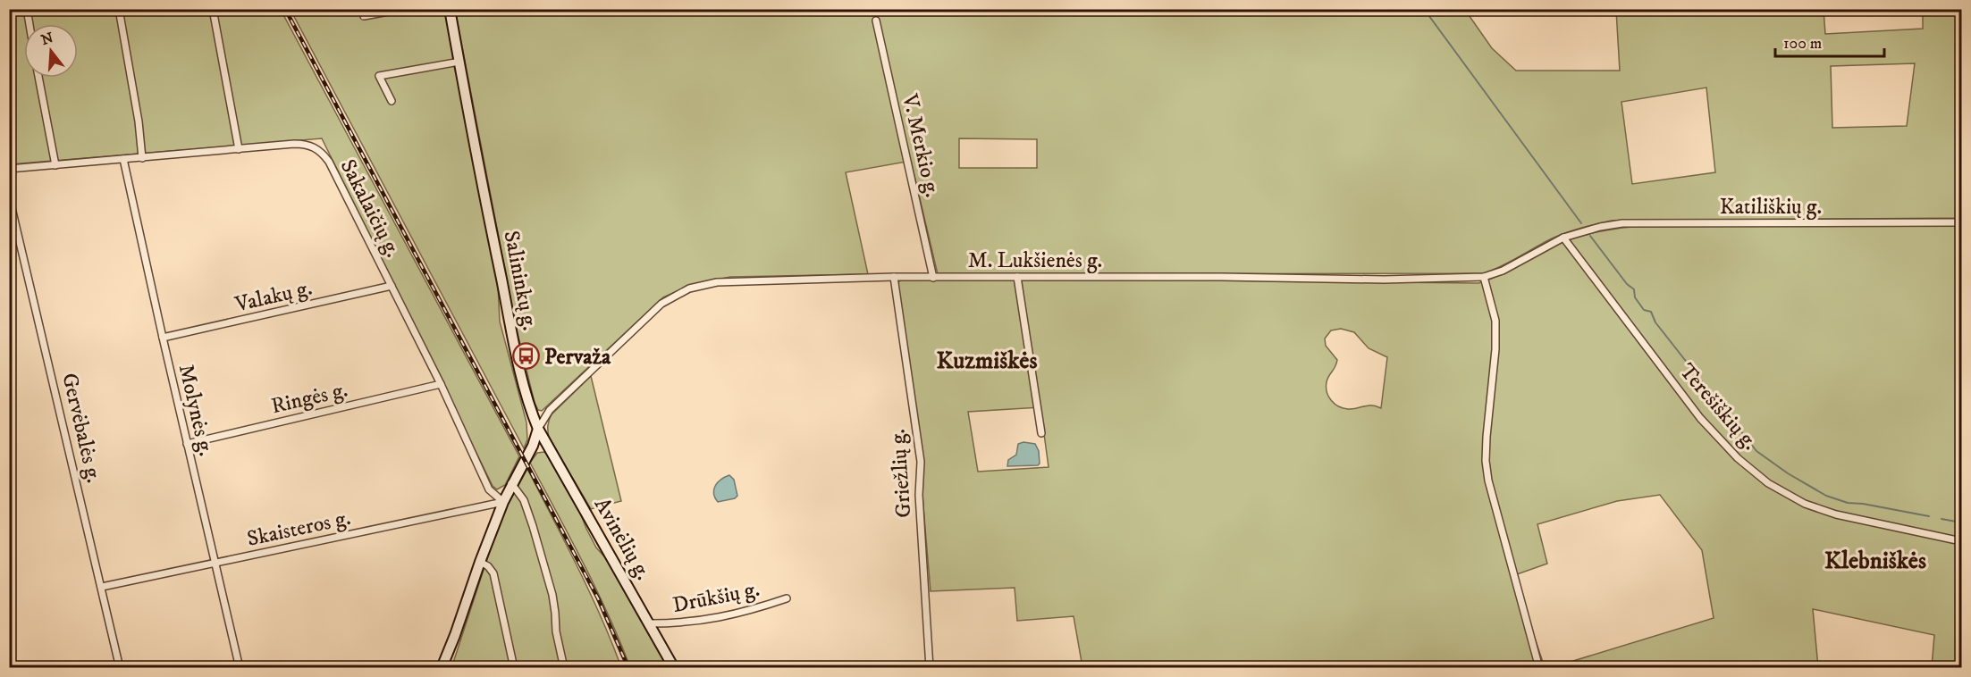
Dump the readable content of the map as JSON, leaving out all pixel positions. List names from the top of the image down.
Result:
{
  "streets": {
    "main road": ["Salininkų g.", "Avinėlių g."],
    "street": [
      "V. Merkio g.",
      "Katiliškių g.",
      "Sakalaičių g.",
      "M. Lukšienės g.",
      "Valakų g.",
      "Ringės g.",
      "Terešiškių g.",
      "Molynės g.",
      "Gervėbalės g.",
      "Griežlių g.",
      "Skaisteros g.",
      "Drūkšių g."
    ]
  },
  "crossings": [
    ["V. Merkio g.", "M. Lukšienės g."],
    ["Katiliškių g.", "M. Lukšienės g."],
    ["Sakalaičių g.", "Valakų g."],
    ["Sakalaičių g.", "Ringės g."],
    ["Sakalaičių g.", "Molynės g."],
    ["Sakalaičių g.", "Skaisteros g."],
    ["M. Lukšienės g.", "Salininkų g."],
    ["M. Lukšienės g.", "Terešiškių g."],
    ["M. Lukšienės g.", "Griežlių g."],
    ["M. Lukšienės g.", "Avinėlių g."],
    ["Salininkų g.", "Avinėlių g."],
    ["Valakų g.", "Molynės g."],
    ["Ringės g.", "Molynės g."],
    ["Molynės g.", "Skaisteros g."],
    ["Gervėbalės g.", "Skaisteros g."],
    ["Avinėlių g.", "Drūkšių g."]
  ],
  "districts": ["Kuzmiškės", "Klebniškės"],
  "places": {
    "bus stop": ["Pervaža"]
  },
  "scale_bar": "100 m",
  "north": "top"
}
